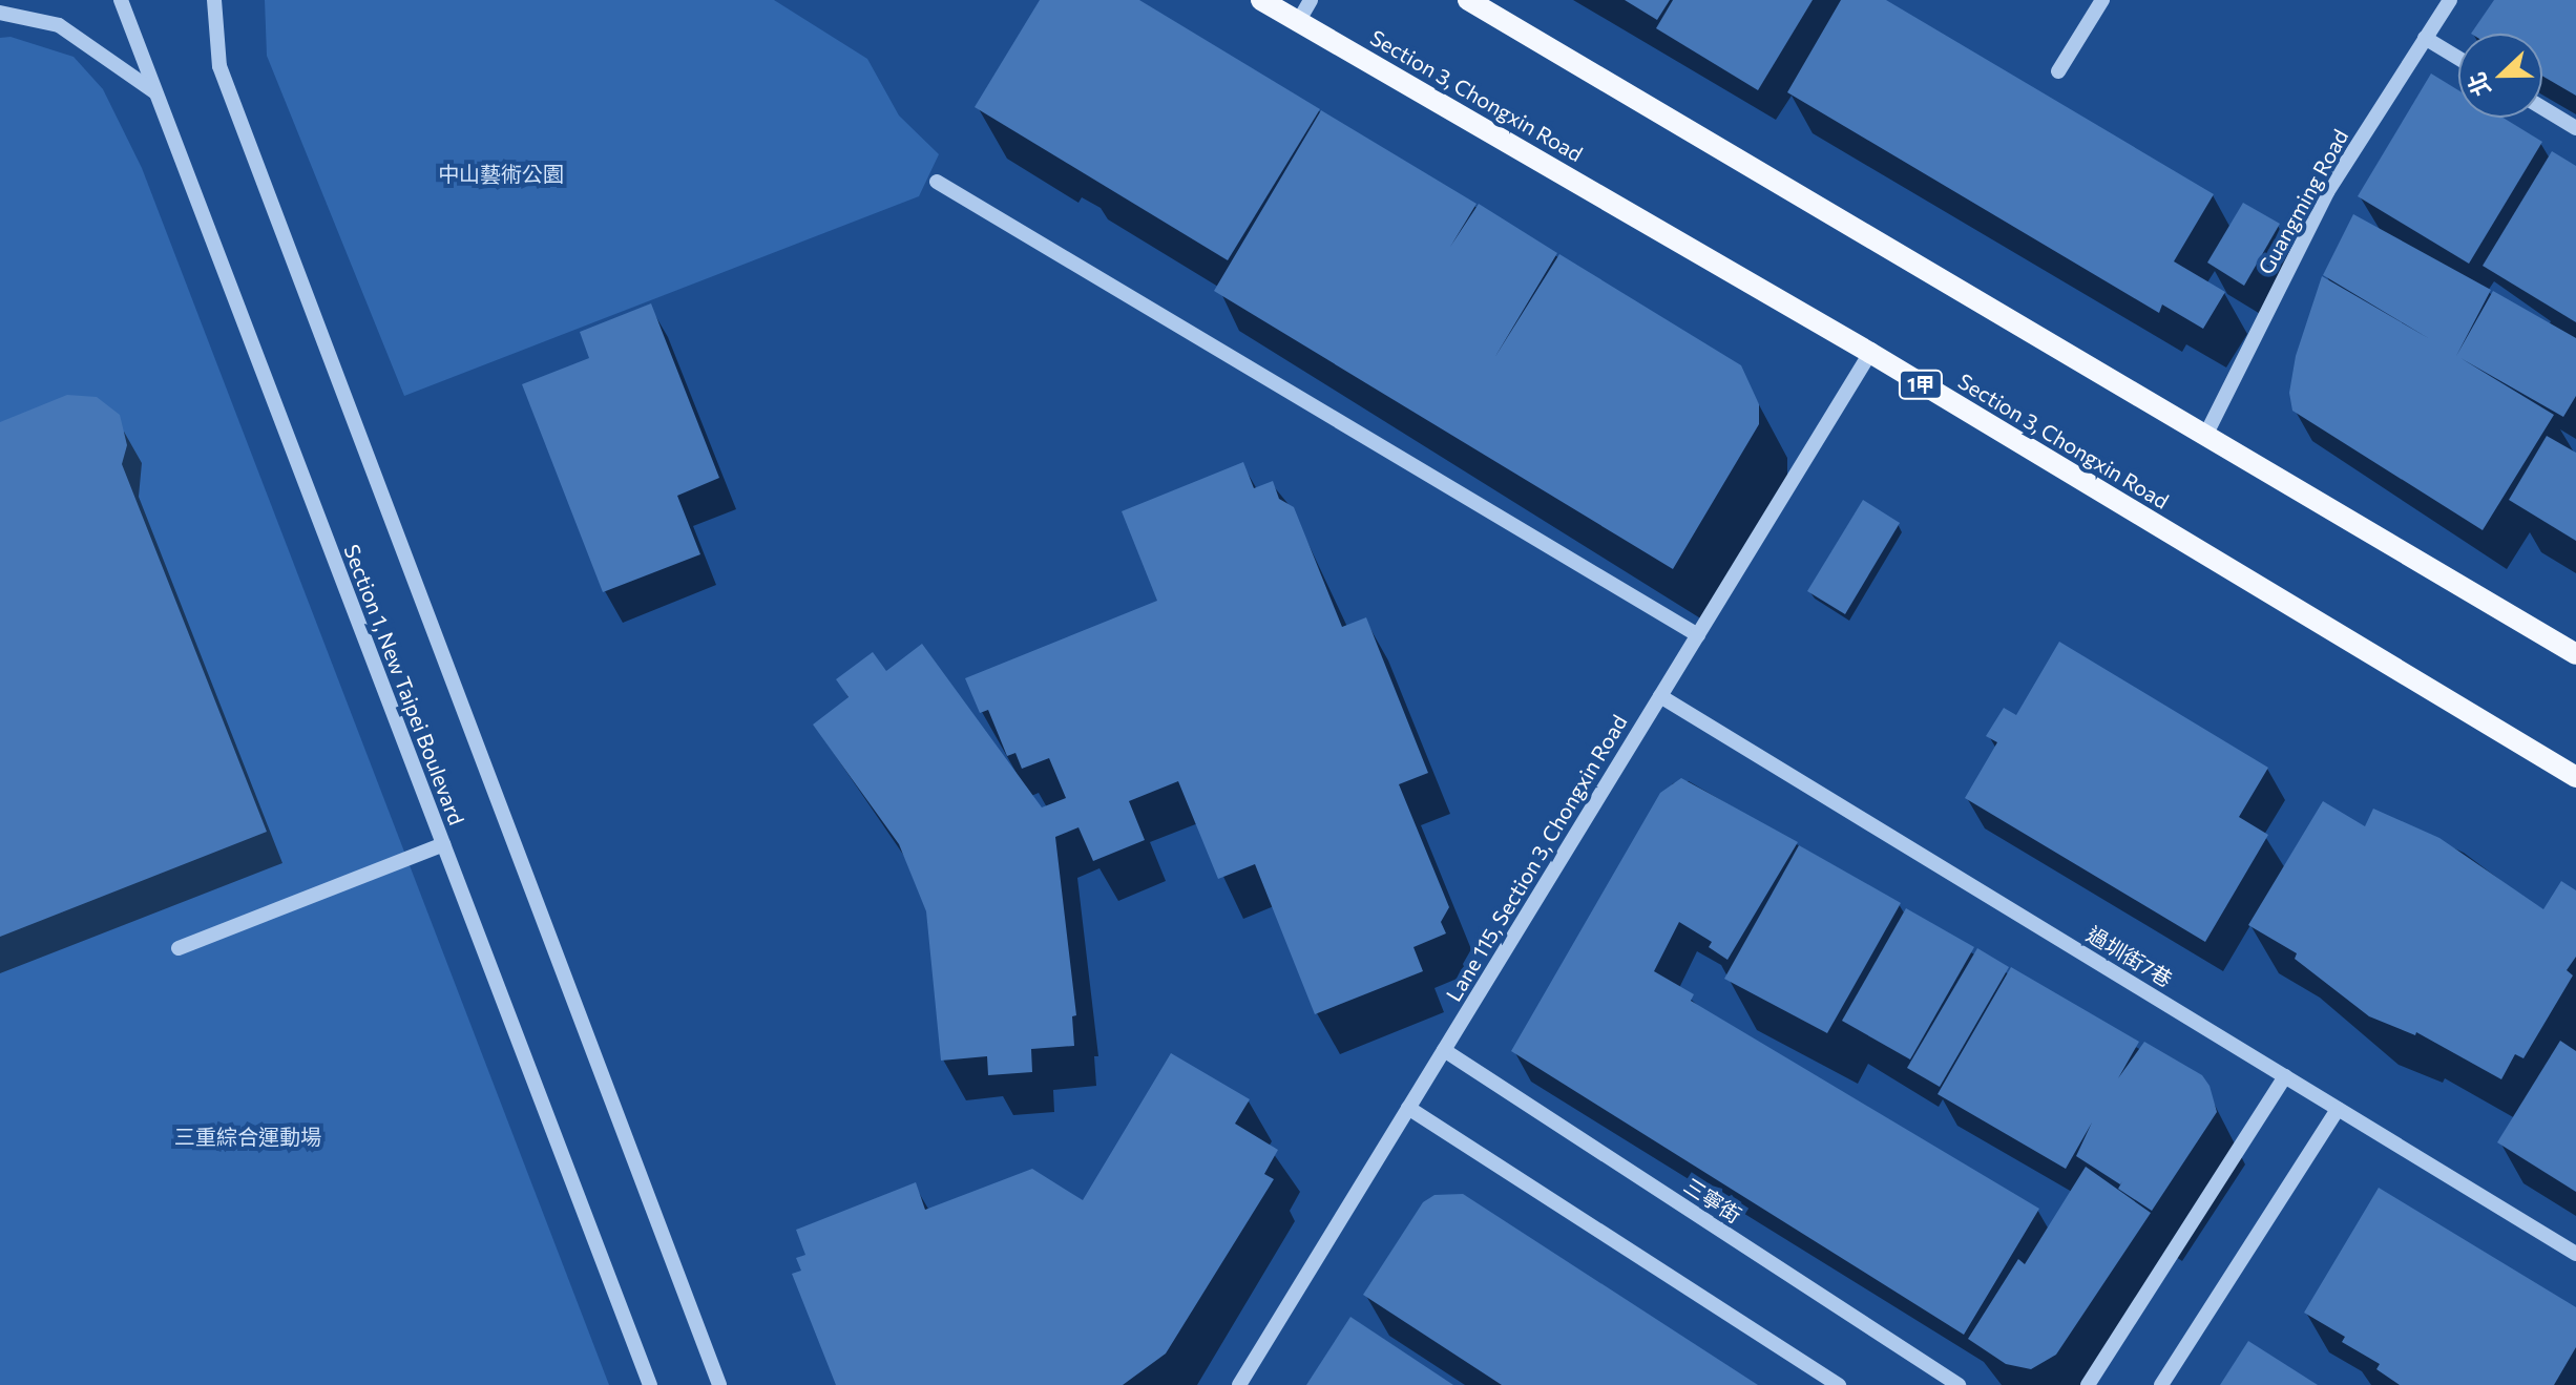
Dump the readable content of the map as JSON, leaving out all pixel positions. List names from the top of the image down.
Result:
{
  "streets": {
    "main road": ["Section 3, Chongxin Road", "1甲"],
    "street": [
      "Guangming Road",
      "Section 1, New Taipei Boulevard",
      "Lane 115, Section 3, Chongxin Road",
      "過圳街7巷",
      "三寧街"
    ]
  },
  "crossings": [
    ["Section 3, Chongxin Road", "Lane 115, Section 3, Chongxin Road"],
    ["Lane 115, Section 3, Chongxin Road", "過圳街7巷"],
    ["Lane 115, Section 3, Chongxin Road", "三寧街"]
  ],
  "parks": ["中山藝術公園", "三重綜合運動場"],
  "north": "left"
}
